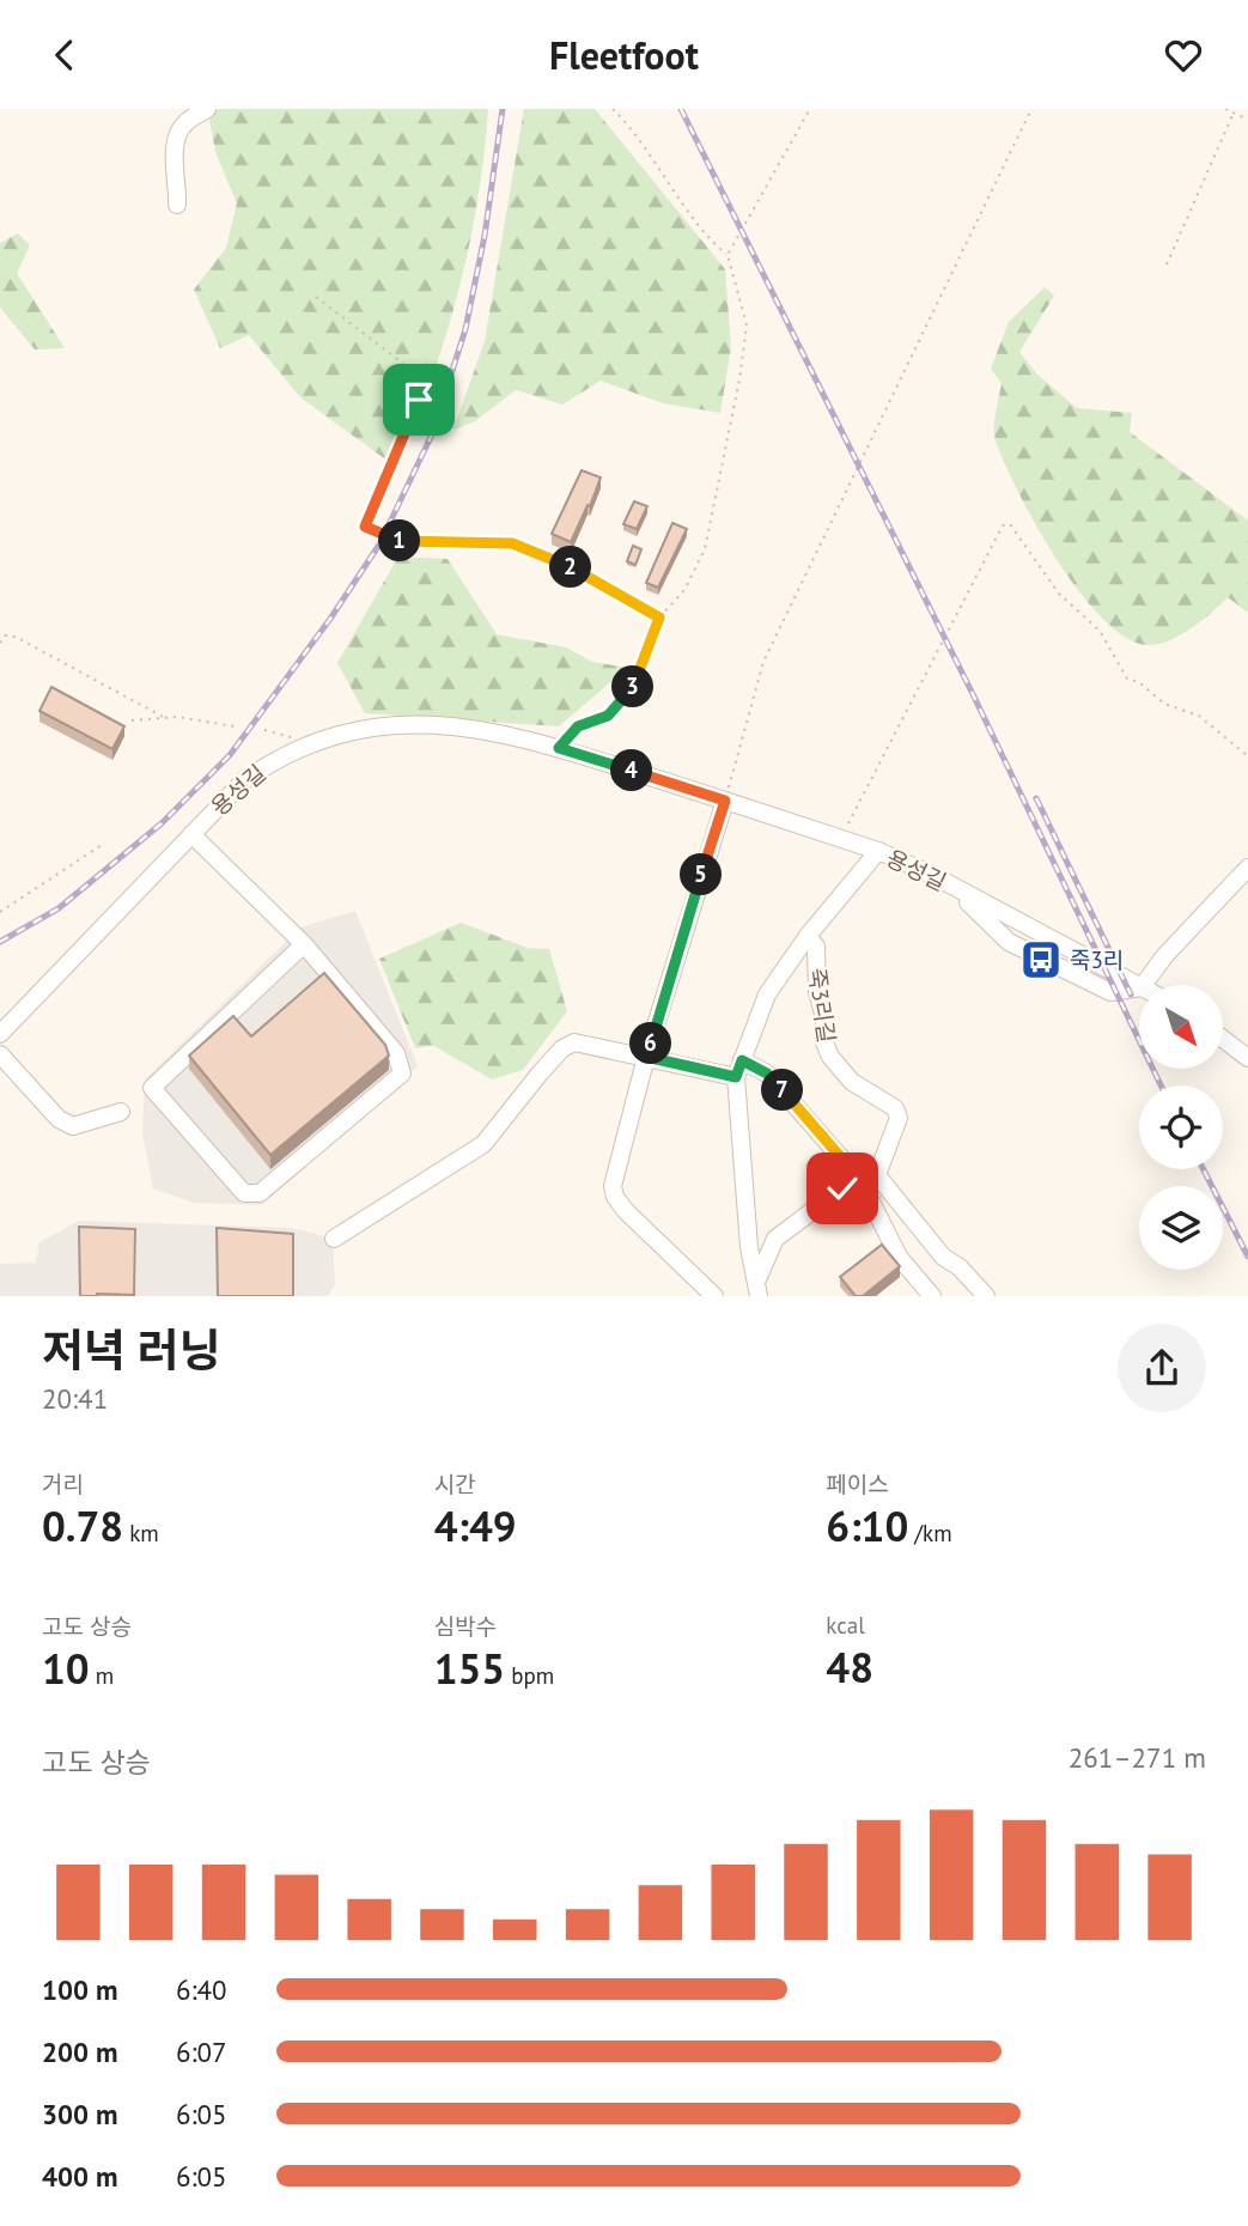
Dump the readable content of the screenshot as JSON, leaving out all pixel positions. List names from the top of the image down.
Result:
{
  "streets": {
    "street": ["용성길", "죽3리길"]
  },
  "crossings": [
    ["용성길", "죽3리길"]
  ],
  "places": {
    "bus stop": ["죽3리"]
  },
  "north": "bottom right",
  "page": {
    "header": "Fleetfoot",
    "pins": [
      "1",
      "2",
      "3",
      "4",
      "5",
      "6",
      "7"
    ],
    "heading": ["저녁 러닝", "20:41"],
    "stats": [
      ["거리", "0.78 km"],
      ["시간", "4:49"],
      ["페이스", "6:10 /km"],
      ["고도 상승", "10 m"],
      ["심박수", "155 bpm"],
      ["kcal", "48"]
    ],
    "chart": ["고도 상승", "261–271 m"],
    "list": [
      {
        "name": "100 m",
        "note": "6:40"
      },
      {
        "name": "200 m",
        "note": "6:07"
      },
      {
        "name": "300 m",
        "note": "6:05"
      },
      {
        "name": "400 m",
        "note": "6:05"
      }
    ]
  }
}
